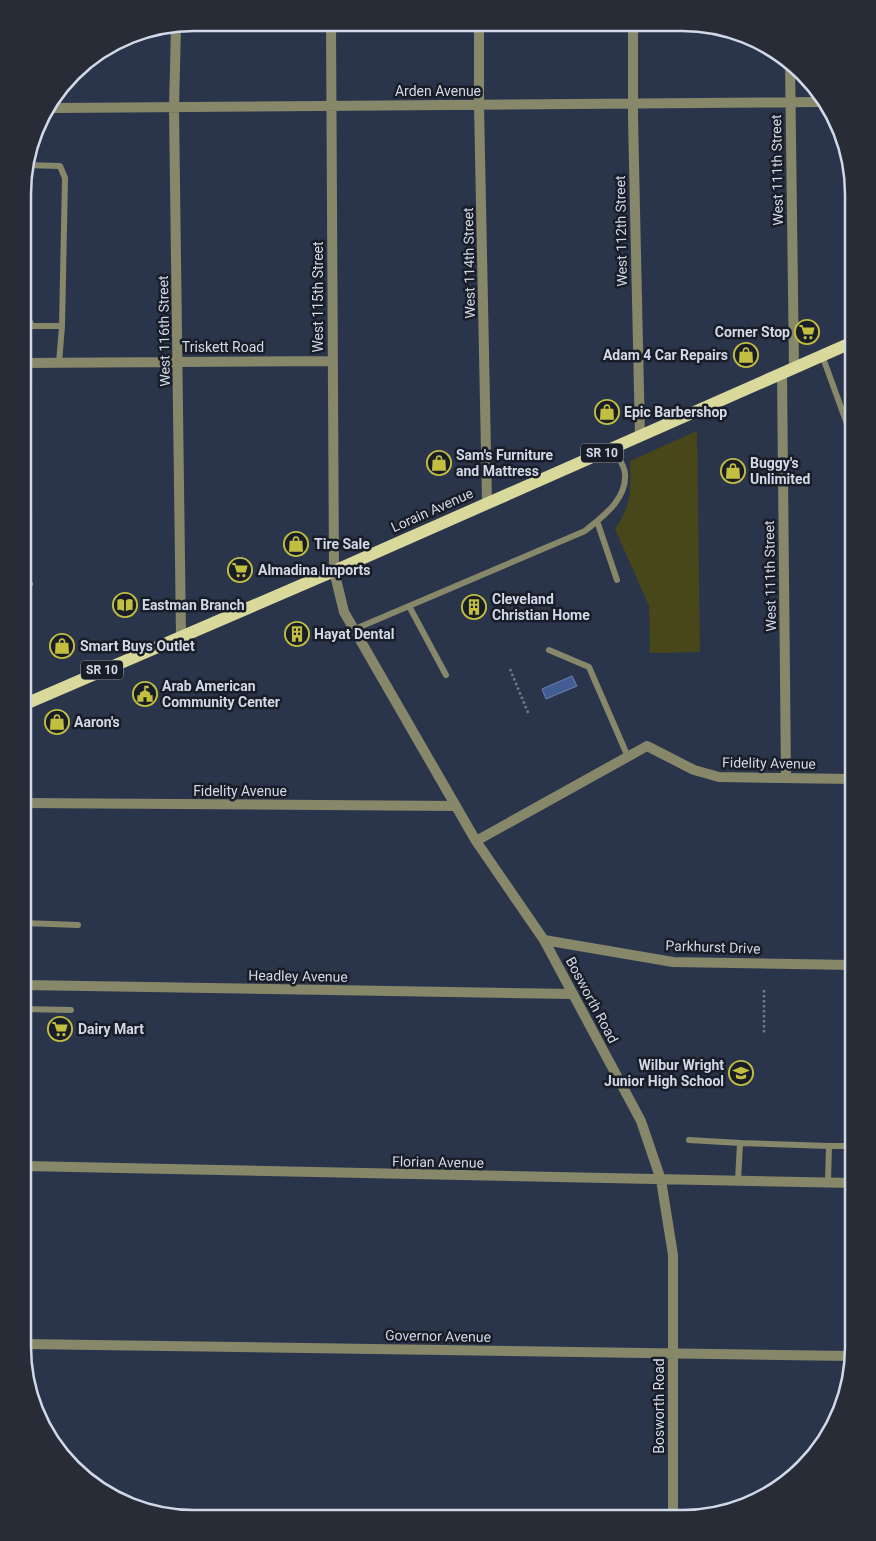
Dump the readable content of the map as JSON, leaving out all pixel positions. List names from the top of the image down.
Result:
{
  "streets": {
    "main road": ["SR 10", "Lorain Avenue"],
    "street": [
      "Arden Avenue",
      "West 111th Street",
      "West 112th Street",
      "West 114th Street",
      "West 115th Street",
      "West 116th Street",
      "Triskett Road",
      "Fidelity Avenue",
      "Parkhurst Drive",
      "Headley Avenue",
      "Bosworth Road",
      "Florian Avenue",
      "Governor Avenue"
    ]
  },
  "crossings": [
    ["Arden Avenue", "West 111th Street"],
    ["Arden Avenue", "West 112th Street"],
    ["Arden Avenue", "West 114th Street"],
    ["Arden Avenue", "West 115th Street"],
    ["Arden Avenue", "West 116th Street"],
    ["West 111th Street", "Lorain Avenue"],
    ["West 111th Street", "Fidelity Avenue"],
    ["West 112th Street", "Lorain Avenue"],
    ["West 114th Street", "Lorain Avenue"],
    ["West 115th Street", "Triskett Road"],
    ["West 115th Street", "Lorain Avenue"],
    ["West 115th Street", "Bosworth Road"],
    ["West 116th Street", "Triskett Road"],
    ["West 116th Street", "Lorain Avenue"],
    ["Lorain Avenue", "Bosworth Road"],
    ["Fidelity Avenue", "Bosworth Road"],
    ["Parkhurst Drive", "Bosworth Road"],
    ["Headley Avenue", "Bosworth Road"],
    ["Bosworth Road", "Florian Avenue"],
    ["Bosworth Road", "Governor Avenue"]
  ],
  "places": {
    "supermarket": ["Corner Stop", "Almadina Imports", "Dairy Mart"],
    "shop": [
      "Adam 4 Car Repairs",
      "Epic Barbershop",
      "Sam's Furniture and Mattress",
      "Buggy's Unlimited",
      "Tire Sale",
      "Smart Buys Outlet",
      "Aaron's"
    ],
    "library": ["Eastman Branch"],
    "building": ["Cleveland Christian Home", "Hayat Dental"],
    "public building": ["Arab American Community Center"],
    "school or university": ["Wilbur Wright Junior High School"]
  }
}
